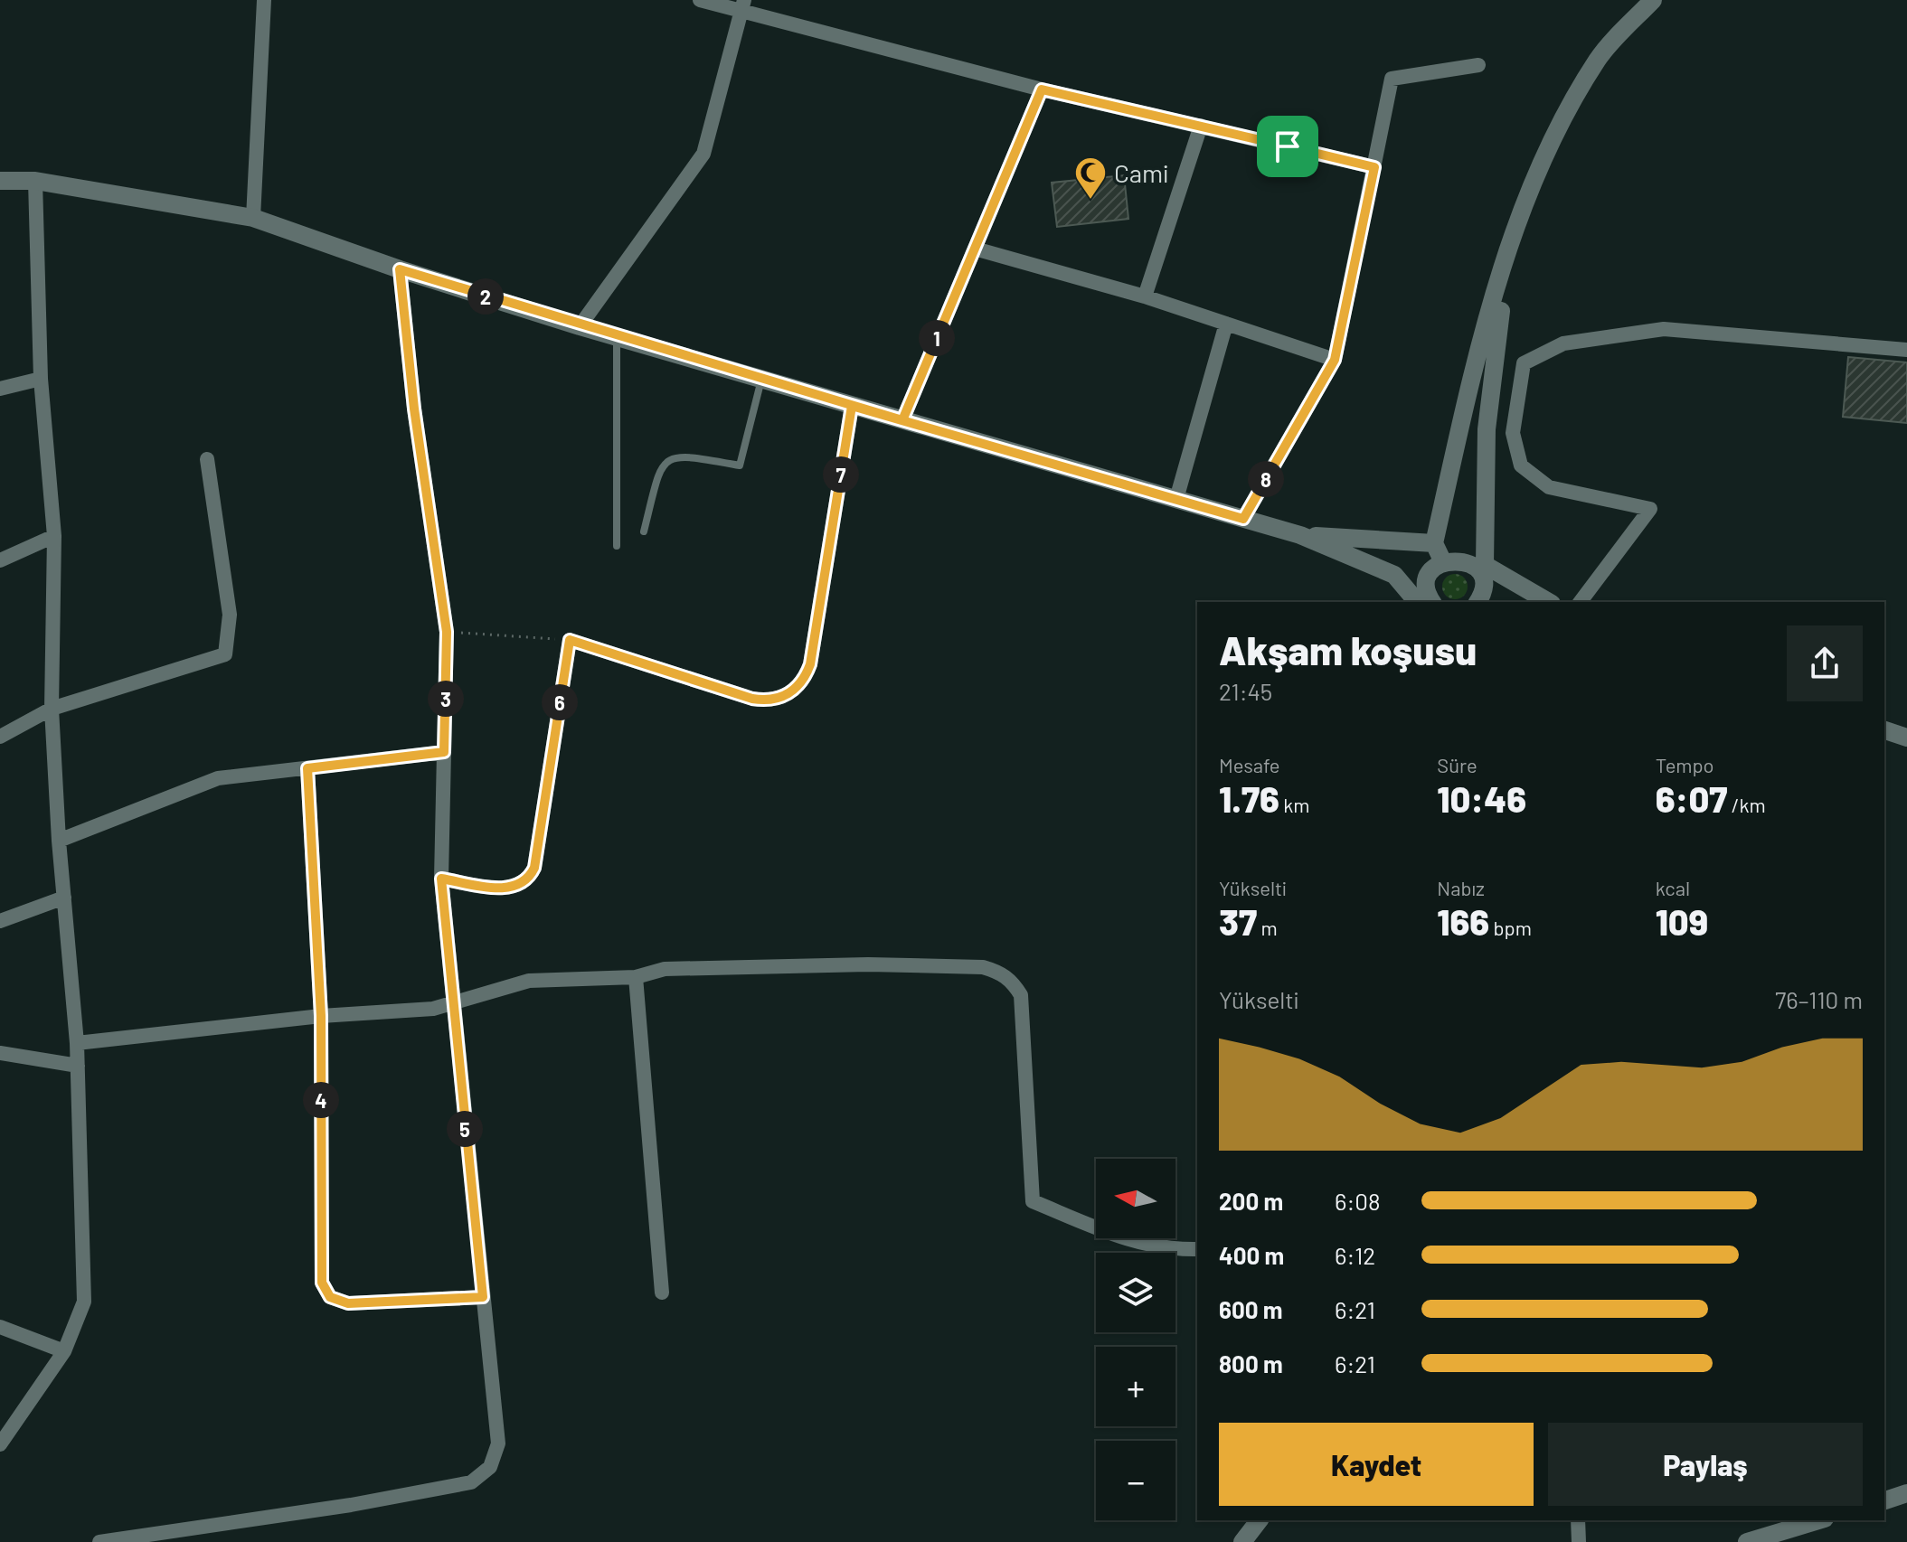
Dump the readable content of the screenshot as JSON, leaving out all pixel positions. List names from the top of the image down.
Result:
{
  "places": {
    "mosque": ["Cami"]
  },
  "north": "left",
  "page": {
    "pins": [
      "2",
      "1",
      "7",
      "8",
      "3",
      "6",
      "4",
      "5"
    ],
    "heading": ["Akşam koşusu", "21:45"],
    "stats": [
      ["Mesafe", "1.76 km"],
      ["Süre", "10:46"],
      ["Tempo", "6:07 /km"],
      ["Yükselti", "37 m"],
      ["Nabız", "166 bpm"],
      ["kcal", "109"]
    ],
    "chart": ["Yükselti", "76–110 m"],
    "map_buttons": ["+", "−"],
    "list": [
      {
        "name": "200 m",
        "note": "6:08"
      },
      {
        "name": "400 m",
        "note": "6:12"
      },
      {
        "name": "600 m",
        "note": "6:21"
      },
      {
        "name": "800 m",
        "note": "6:21"
      }
    ],
    "buttons": ["Kaydet", "Paylaş"]
  }
}
